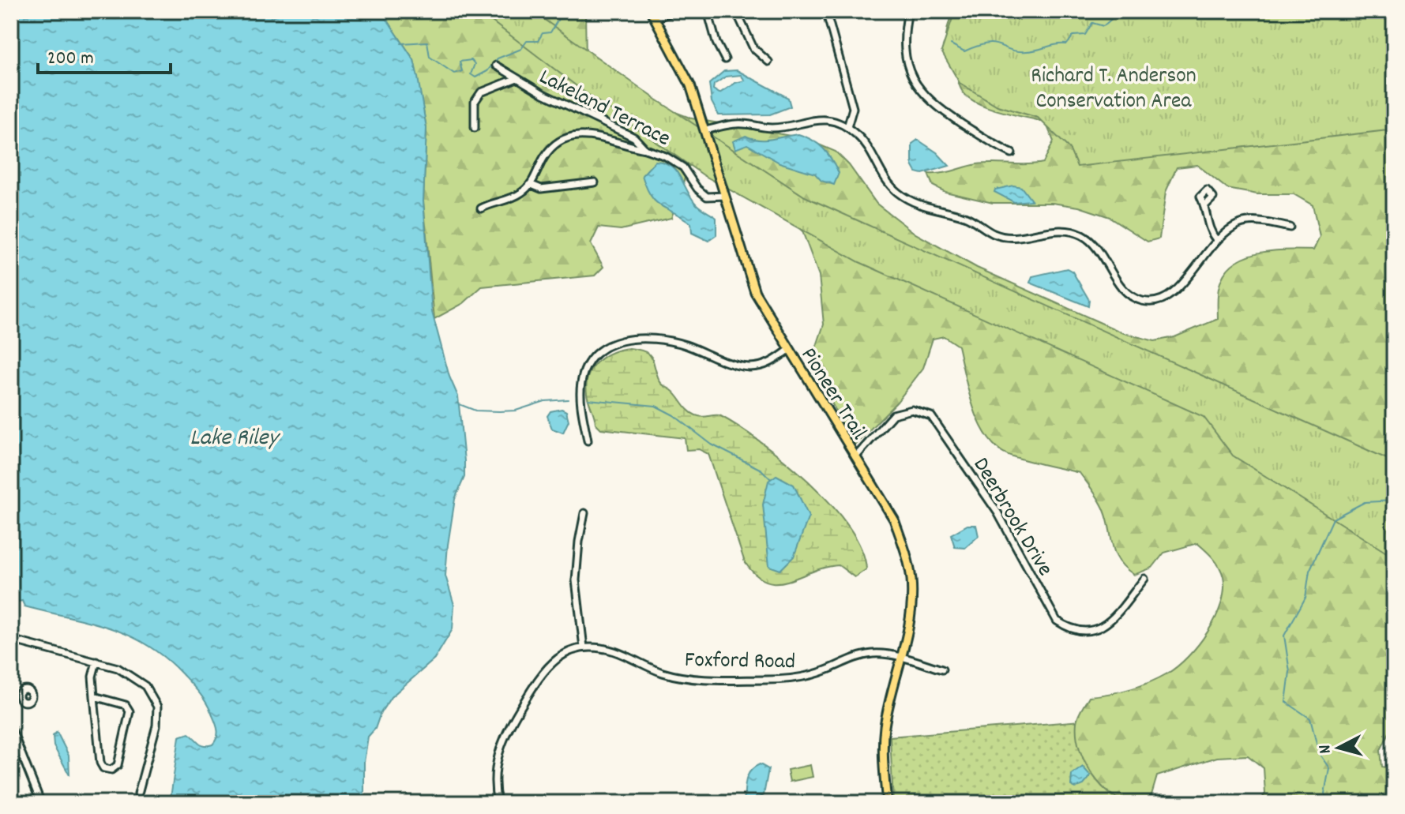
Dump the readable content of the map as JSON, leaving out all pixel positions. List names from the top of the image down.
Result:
{
  "streets": {
    "main road": ["Pioneer Trail"],
    "street": ["Lakeland Terrace", "Deerbrook Drive", "Foxford Road"]
  },
  "crossings": [
    ["Lakeland Terrace", "Pioneer Trail"],
    ["Pioneer Trail", "Deerbrook Drive"],
    ["Pioneer Trail", "Foxford Road"]
  ],
  "water": ["Lake Riley"],
  "parks": ["Richard T. Anderson Conservation Area"],
  "scale_bar": "200 m",
  "north": "left"
}
